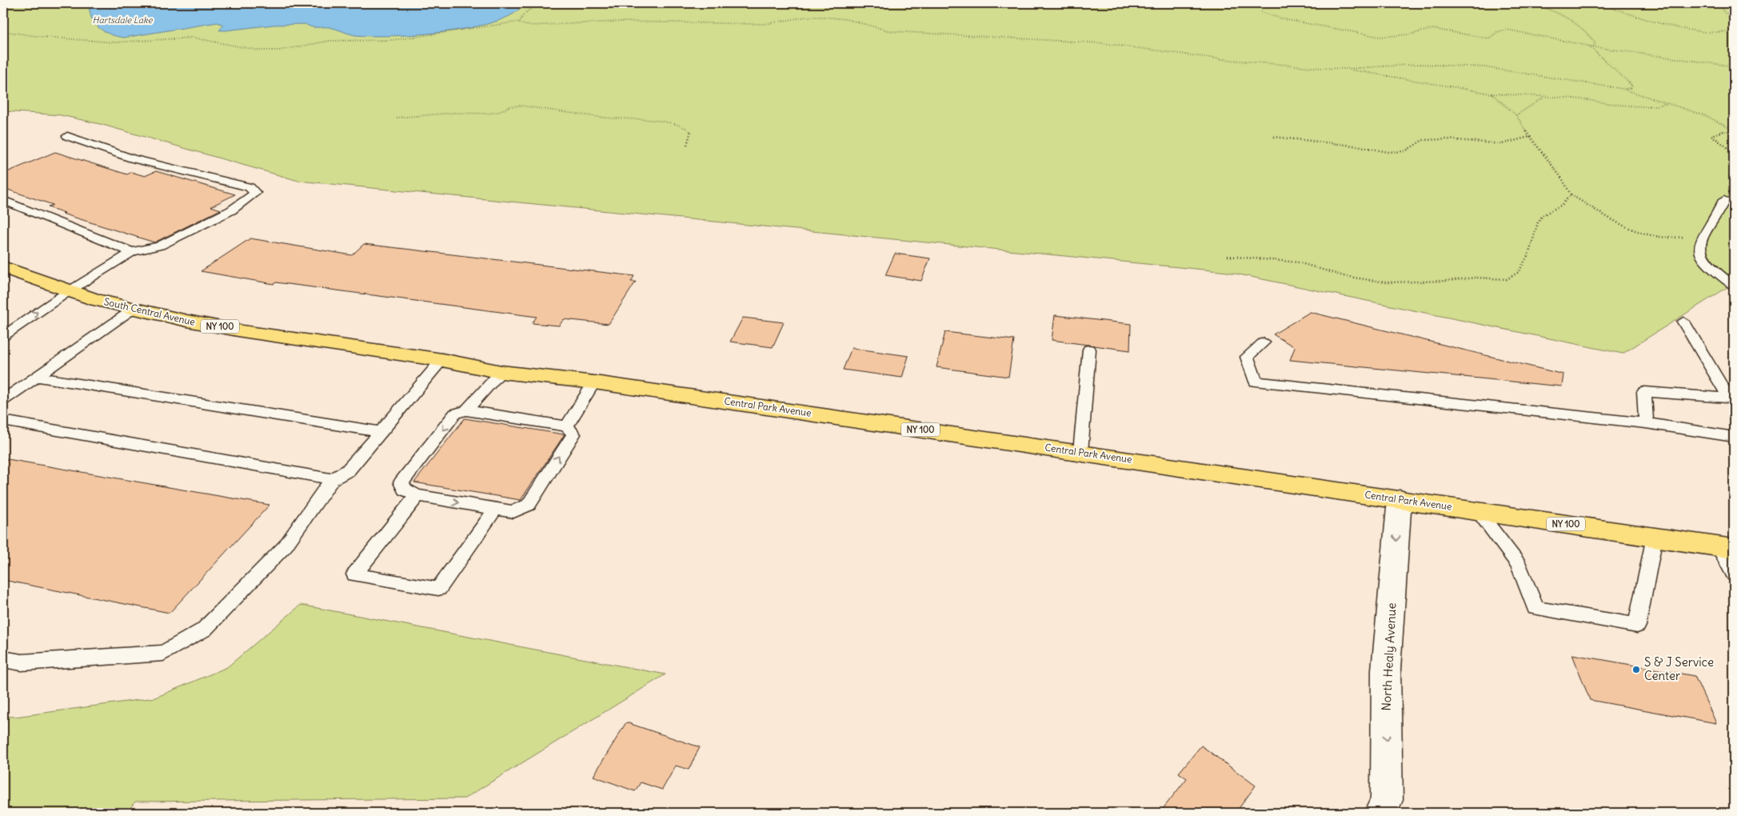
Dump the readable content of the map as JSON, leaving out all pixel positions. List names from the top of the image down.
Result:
{
  "streets": {
    "main road": ["South Central Avenue", "NY 100", "Central Park Avenue"],
    "street": ["North Healy Avenue"]
  },
  "crossings": [
    ["South Central Avenue", "Central Park Avenue"],
    ["Central Park Avenue", "North Healy Avenue"]
  ],
  "one_way": ["North Healy Avenue"],
  "water": ["Hartsdale Lake"],
  "places": ["S & J Service Center"]
}
